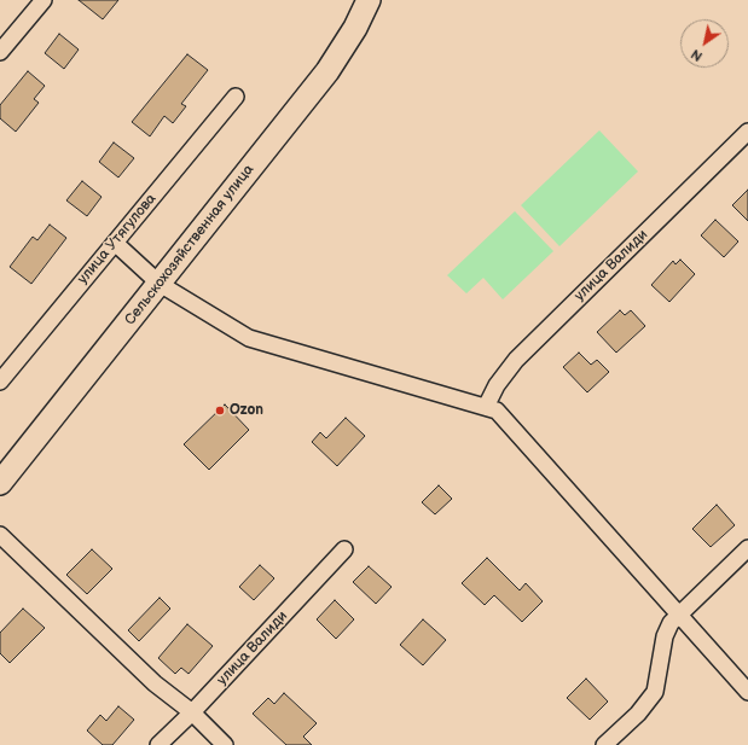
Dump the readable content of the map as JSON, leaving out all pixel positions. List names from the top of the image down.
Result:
{
  "streets": {
    "main road": ["Сельскохозяйственная улица"],
    "street": ["улица Утягулова", "улица Валиди"]
  },
  "places": ["Ozon"],
  "north": "bottom left"
}
